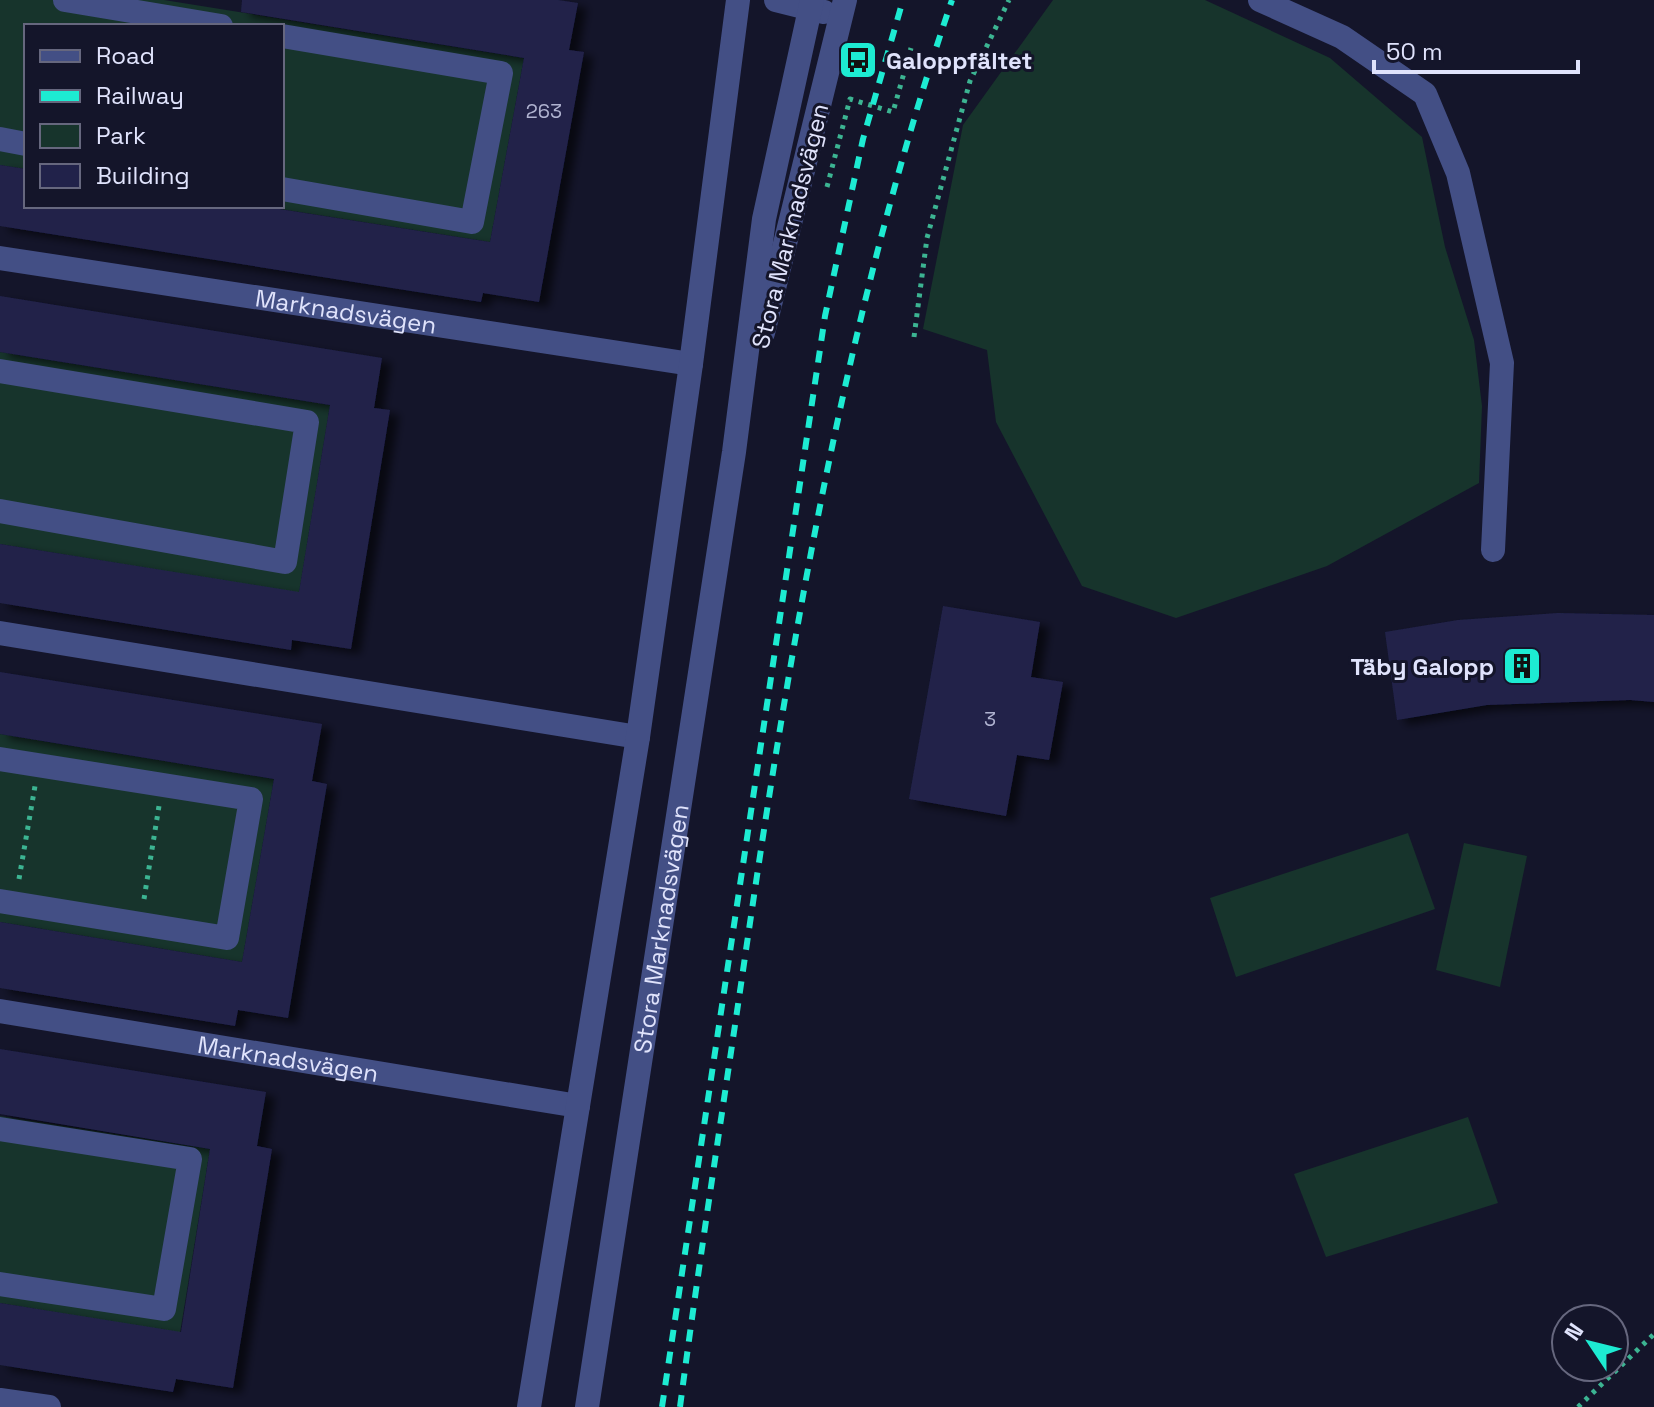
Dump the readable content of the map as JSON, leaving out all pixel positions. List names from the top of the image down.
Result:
{
  "streets": {
    "street": ["Stora Marknadsvägen", "Marknadsvägen"]
  },
  "places": {
    "bus stop": ["Galoppfältet"],
    "building": ["Täby Galopp"]
  },
  "house_numbers": ["263", "3"],
  "legend": [
    "Road",
    "Railway",
    "Park",
    "Building"
  ],
  "scale_bar": "50 m",
  "north": "top left"
}
